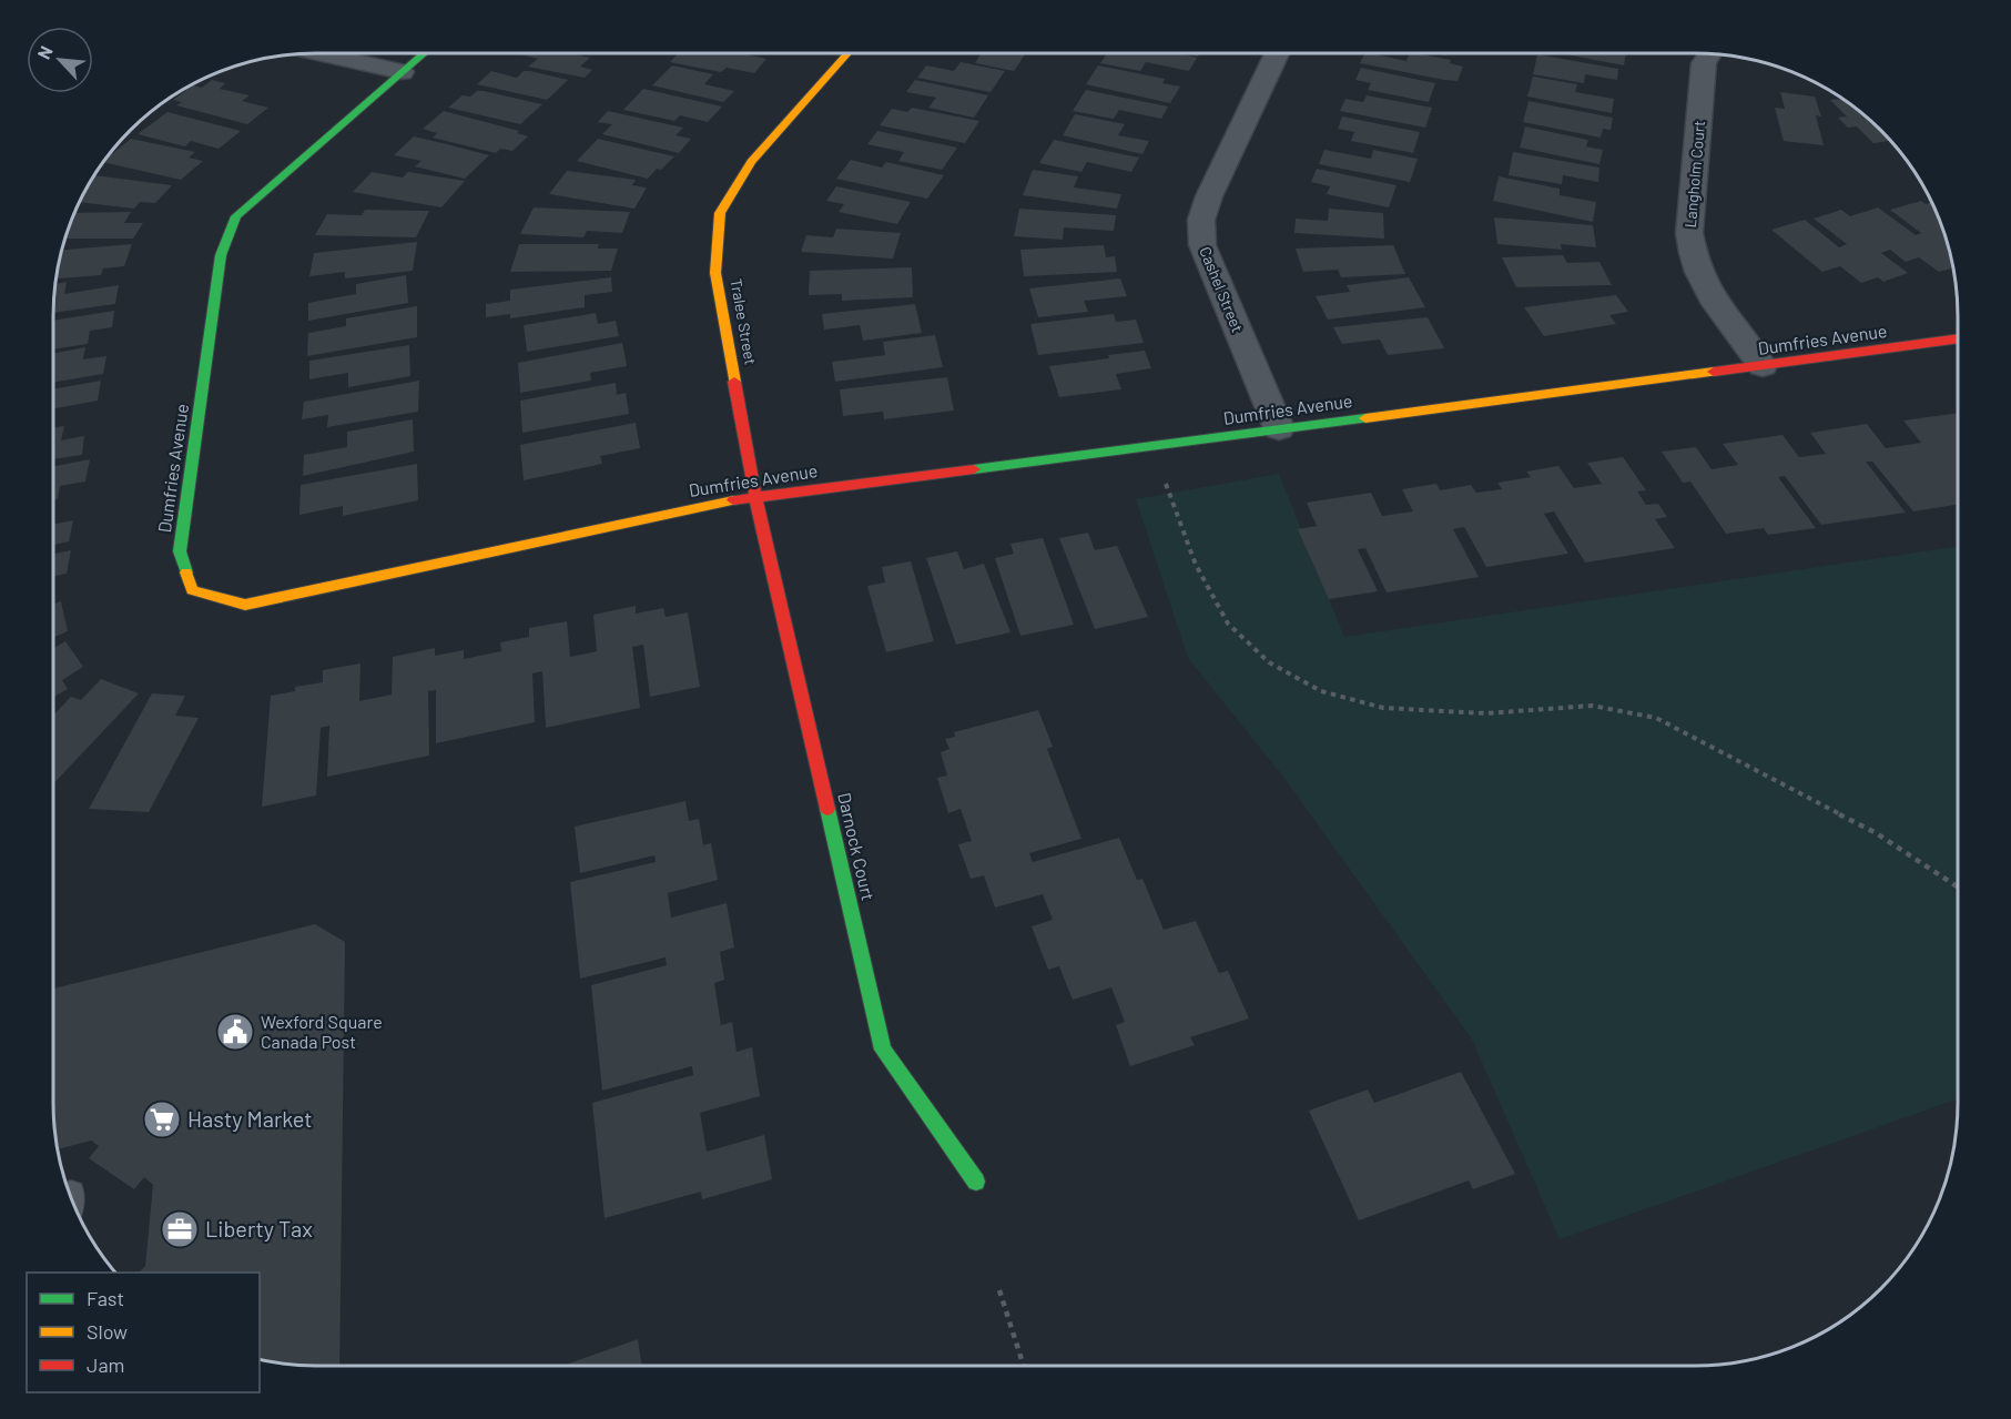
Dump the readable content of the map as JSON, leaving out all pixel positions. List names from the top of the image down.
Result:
{
  "streets": {
    "street": [
      "Langholm Court",
      "Cashel Street",
      "Tralee Street",
      "Dumfries Avenue",
      "Darnock Court"
    ]
  },
  "crossings": [
    ["Langholm Court", "Dumfries Avenue"],
    ["Cashel Street", "Dumfries Avenue"],
    ["Tralee Street", "Dumfries Avenue"],
    ["Tralee Street", "Darnock Court"],
    ["Dumfries Avenue", "Darnock Court"]
  ],
  "places": {
    "public building": ["Wexford Square Canada Post"],
    "supermarket": ["Hasty Market"],
    "office": ["Liberty Tax"]
  },
  "legend": ["Fast", "Slow", "Jam"],
  "north": "top left"
}
